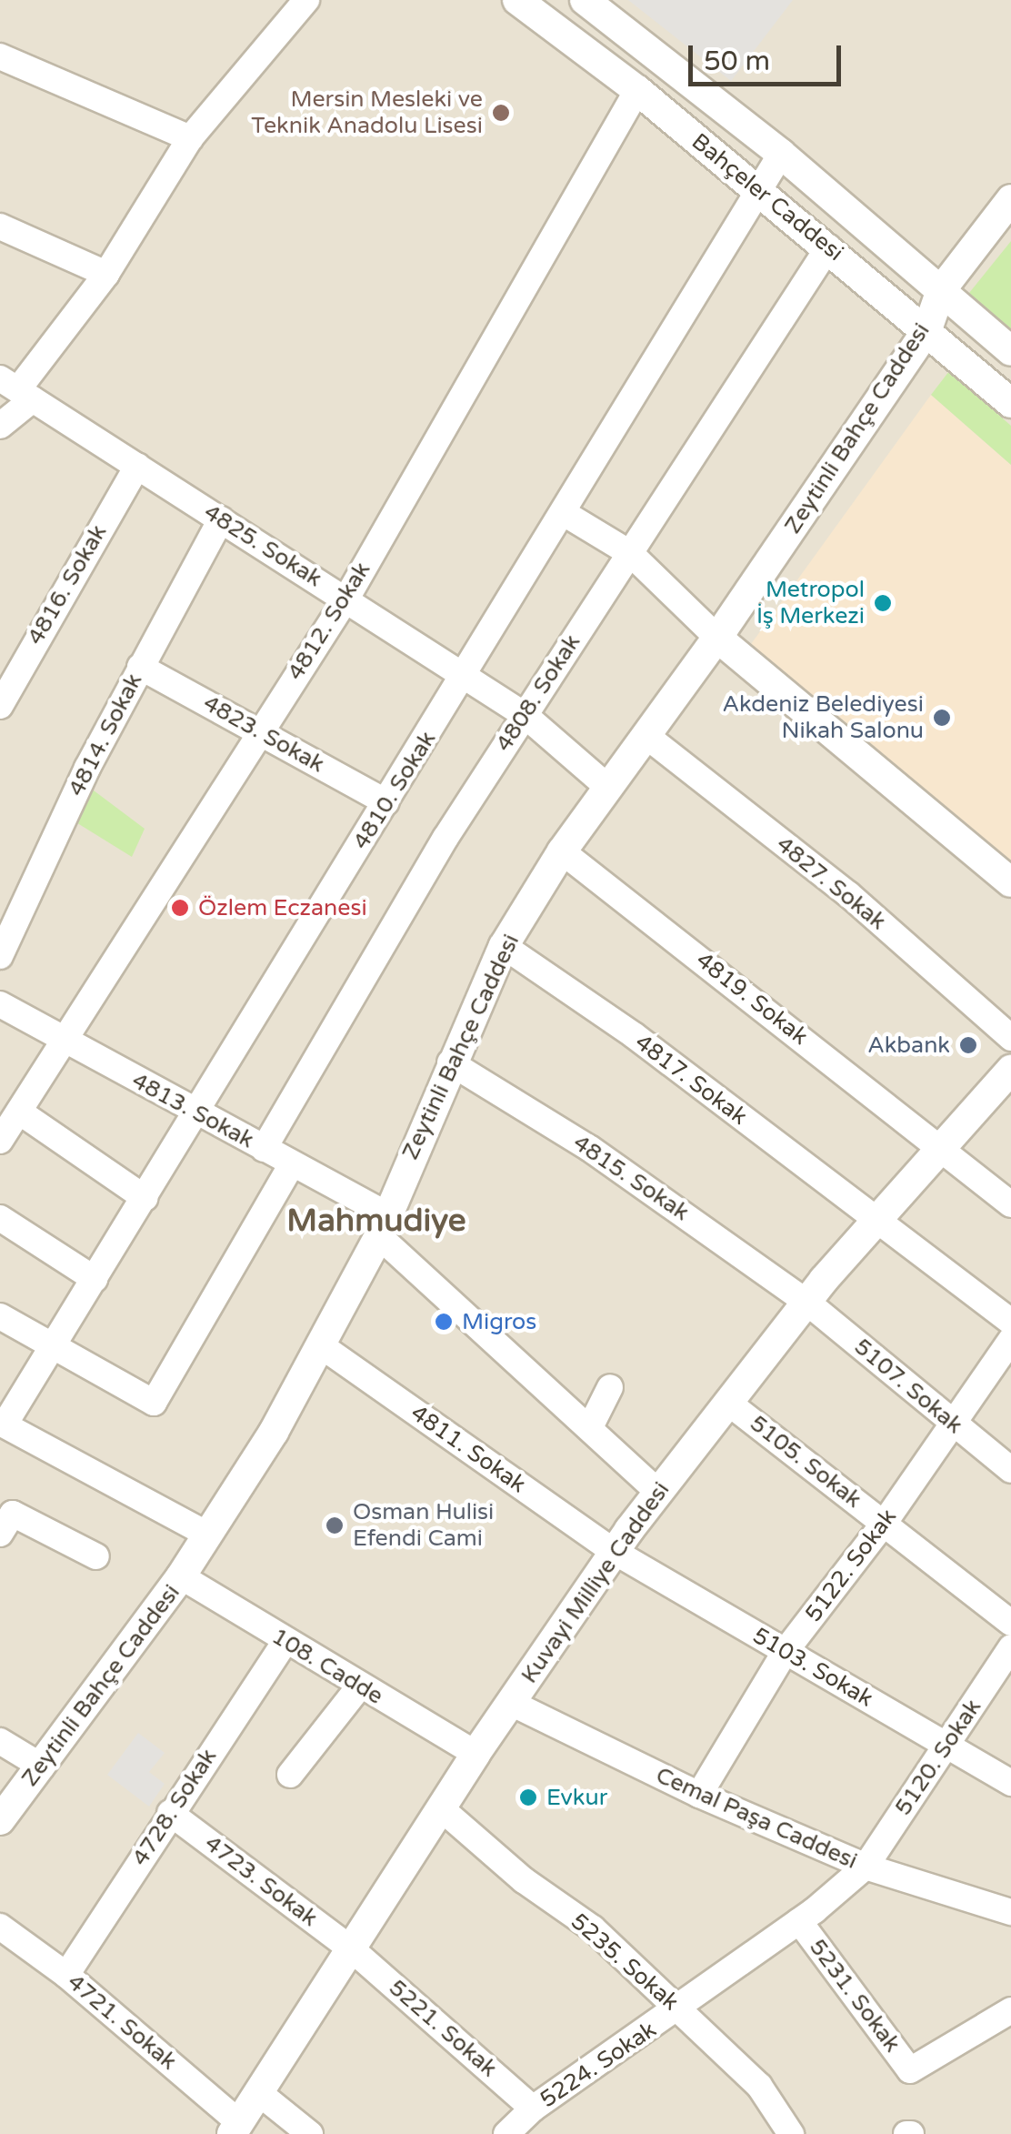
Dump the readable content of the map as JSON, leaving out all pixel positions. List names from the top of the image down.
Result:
{
  "streets": {
    "street": [
      "Bahçeler Caddesi",
      "Zeytinli Bahçe Caddesi",
      "4825. Sokak",
      "4816. Sokak",
      "4812. Sokak",
      "4808. Sokak",
      "4823. Sokak",
      "4814. Sokak",
      "4810. Sokak",
      "4827. Sokak",
      "4819. Sokak",
      "4817. Sokak",
      "4813. Sokak",
      "4815. Sokak",
      "5107. Sokak",
      "4811. Sokak",
      "5105. Sokak",
      "5122. Sokak",
      "Kuvayi Milliye Caddesi",
      "108. Cadde",
      "5103. Sokak",
      "5120. Sokak",
      "4728. Sokak",
      "Cemal Paşa Caddesi",
      "4723. Sokak",
      "5235. Sokak",
      "5231. Sokak",
      "4721. Sokak",
      "5221. Sokak",
      "5224. Sokak"
    ]
  },
  "crossings": [
    ["Bahçeler Caddesi", "Zeytinli Bahçe Caddesi"],
    ["Bahçeler Caddesi", "4812. Sokak"],
    ["Bahçeler Caddesi", "4808. Sokak"],
    ["Bahçeler Caddesi", "4810. Sokak"],
    ["Zeytinli Bahçe Caddesi", "4825. Sokak"],
    ["Zeytinli Bahçe Caddesi", "4827. Sokak"],
    ["Zeytinli Bahçe Caddesi", "4819. Sokak"],
    ["Zeytinli Bahçe Caddesi", "4817. Sokak"],
    ["Zeytinli Bahçe Caddesi", "4813. Sokak"],
    ["Zeytinli Bahçe Caddesi", "4815. Sokak"],
    ["Zeytinli Bahçe Caddesi", "4811. Sokak"],
    ["Zeytinli Bahçe Caddesi", "108. Cadde"],
    ["4825. Sokak", "4816. Sokak"],
    ["4825. Sokak", "4812. Sokak"],
    ["4825. Sokak", "4808. Sokak"],
    ["4825. Sokak", "4814. Sokak"],
    ["4825. Sokak", "4810. Sokak"],
    ["4812. Sokak", "4823. Sokak"],
    ["4812. Sokak", "4813. Sokak"],
    ["4808. Sokak", "4813. Sokak"],
    ["4823. Sokak", "4814. Sokak"],
    ["4823. Sokak", "4810. Sokak"],
    ["4810. Sokak", "4813. Sokak"],
    ["4819. Sokak", "Kuvayi Milliye Caddesi"],
    ["4817. Sokak", "Kuvayi Milliye Caddesi"],
    ["4813. Sokak", "Kuvayi Milliye Caddesi"],
    ["4815. Sokak", "5107. Sokak"],
    ["4815. Sokak", "Kuvayi Milliye Caddesi"],
    ["5107. Sokak", "5122. Sokak"],
    ["5107. Sokak", "Kuvayi Milliye Caddesi"],
    ["4811. Sokak", "Kuvayi Milliye Caddesi"],
    ["4811. Sokak", "5103. Sokak"],
    ["5105. Sokak", "5122. Sokak"],
    ["5105. Sokak", "Kuvayi Milliye Caddesi"],
    ["5122. Sokak", "5103. Sokak"],
    ["5122. Sokak", "Cemal Paşa Caddesi"],
    ["Kuvayi Milliye Caddesi", "108. Cadde"],
    ["Kuvayi Milliye Caddesi", "5103. Sokak"],
    ["Kuvayi Milliye Caddesi", "Cemal Paşa Caddesi"],
    ["Kuvayi Milliye Caddesi", "4723. Sokak"],
    ["Kuvayi Milliye Caddesi", "5235. Sokak"],
    ["Kuvayi Milliye Caddesi", "4721. Sokak"],
    ["Kuvayi Milliye Caddesi", "5221. Sokak"],
    ["108. Cadde", "4728. Sokak"],
    ["5103. Sokak", "5120. Sokak"],
    ["5120. Sokak", "Cemal Paşa Caddesi"],
    ["5120. Sokak", "5224. Sokak"],
    ["4728. Sokak", "4723. Sokak"],
    ["4728. Sokak", "4721. Sokak"],
    ["Cemal Paşa Caddesi", "5224. Sokak"],
    ["4723. Sokak", "5221. Sokak"],
    ["5235. Sokak", "5224. Sokak"],
    ["5231. Sokak", "5224. Sokak"],
    ["5221. Sokak", "5224. Sokak"]
  ],
  "districts": ["Mahmudiye"],
  "places": [
    "Mersin Mesleki ve Teknik Anadolu Lisesi",
    "Metropol İş Merkezi",
    "Akdeniz Belediyesi Nikah Salonu",
    "Özlem Eczanesi",
    "Akbank",
    "Migros",
    "Osman Hulisi Efendi Cami",
    "Evkur"
  ],
  "scale_bar": "50 m"
}
